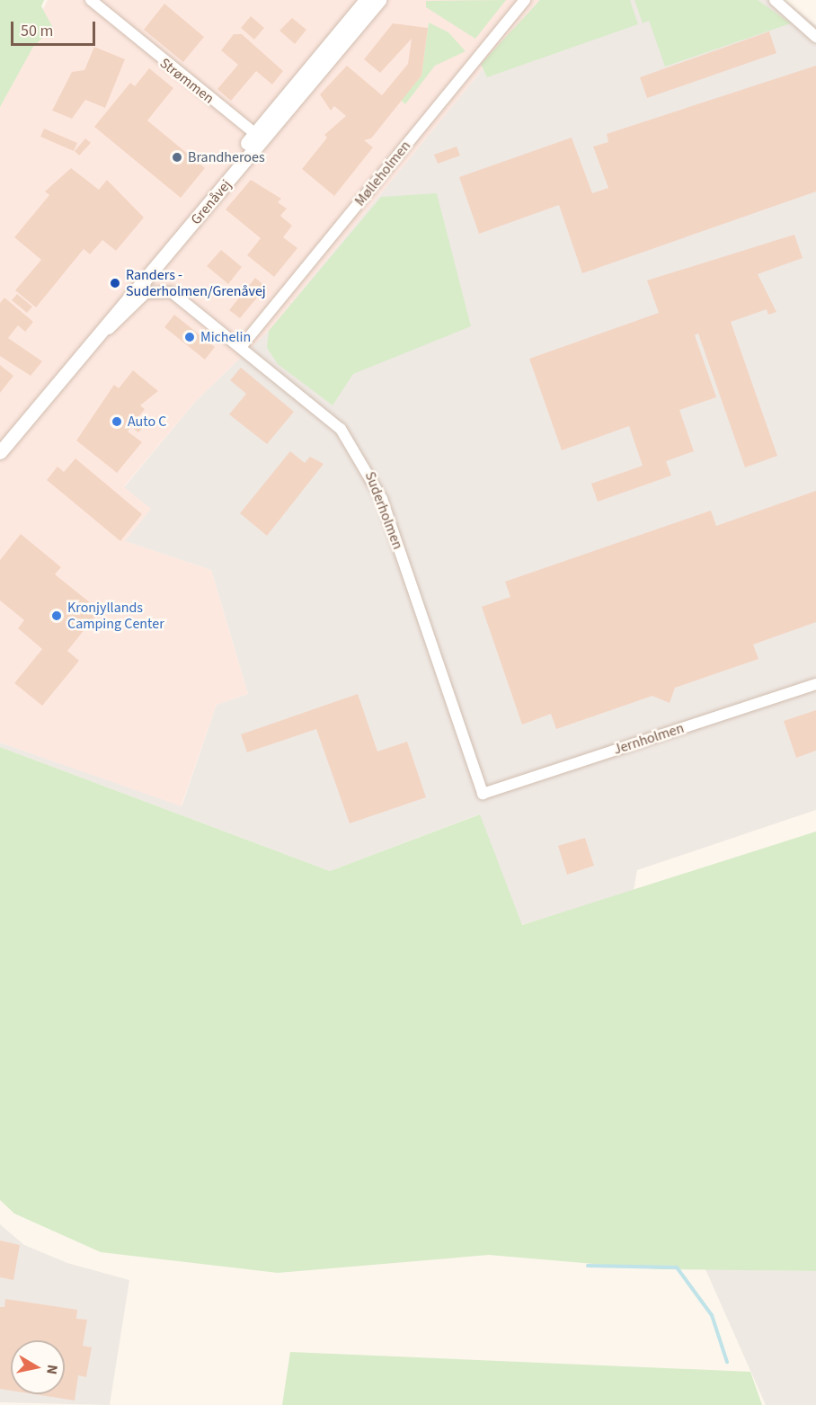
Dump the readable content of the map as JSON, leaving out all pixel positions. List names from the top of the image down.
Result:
{
  "streets": {
    "street": [
      "Strømmen",
      "Mølleholmen",
      "Grenåvej",
      "Suderholmen",
      "Jernholmen"
    ]
  },
  "crossings": [
    ["Strømmen", "Grenåvej"],
    ["Mølleholmen", "Suderholmen"],
    ["Grenåvej", "Suderholmen"],
    ["Suderholmen", "Jernholmen"]
  ],
  "places": [
    "Brandheroes",
    "Randers - Suderholmen/Grenåvej",
    "Michelin",
    "Auto C",
    "Kronjyllands Camping Center"
  ],
  "scale_bar": "50 m",
  "north": "right"
}
